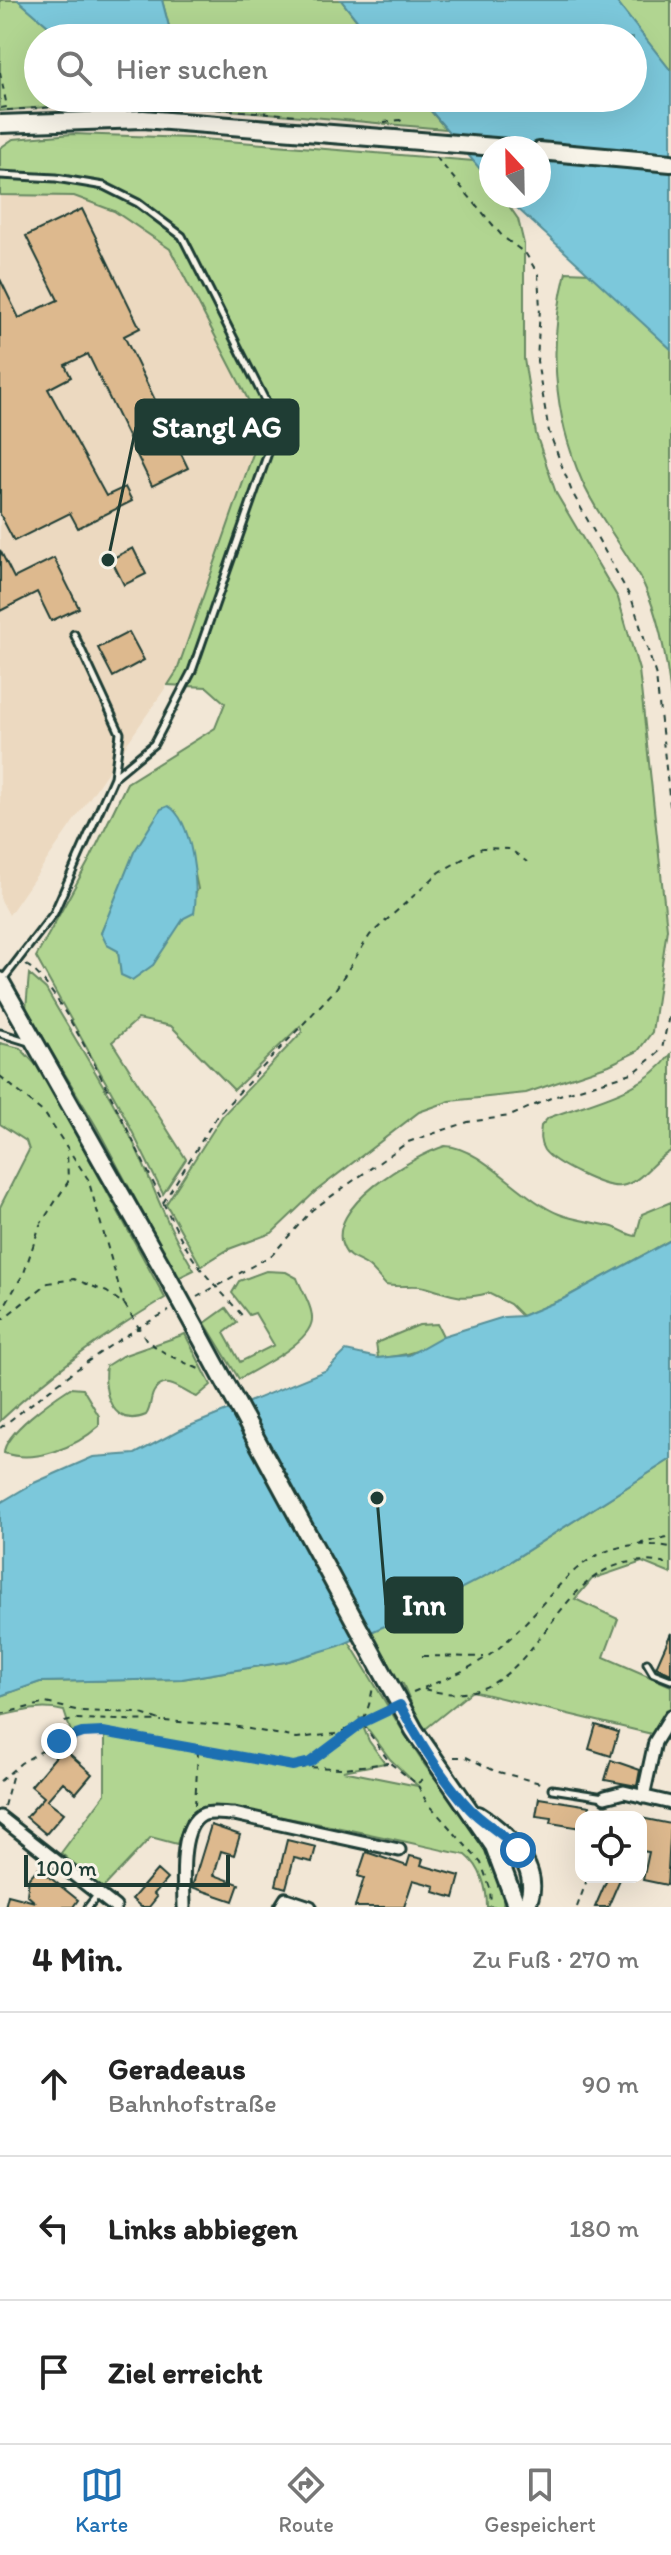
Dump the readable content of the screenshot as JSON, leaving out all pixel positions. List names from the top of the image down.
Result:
{
  "places": ["Stangl AG", "Inn"],
  "scale_bar": "100 m",
  "north": "top",
  "page": {
    "search": "Hier suchen",
    "scale": "100 m",
    "heading": ["4 Min.", "Zu Fuß · 270 m"],
    "list": [
      ["Geradeaus", "Bahnhofstraße", "90 m"],
      ["Links abbiegen", "180 m"],
      "Ziel erreicht"
    ],
    "nav": ["Karte", "Route", "Gespeichert"]
  }
}
